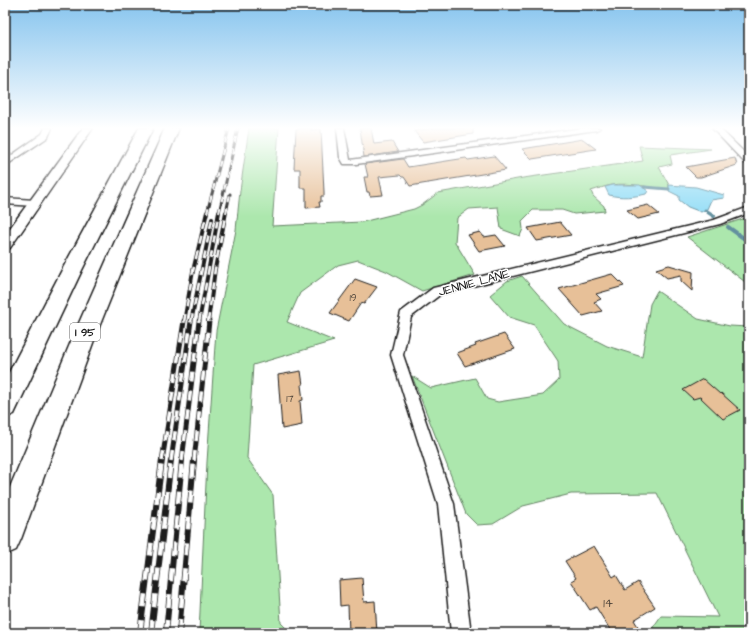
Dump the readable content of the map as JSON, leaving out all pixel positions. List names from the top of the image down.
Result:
{
  "streets": {
    "highway": ["I 95"],
    "street": ["JENNIE LANE"]
  },
  "house_numbers": ["19", "17", "14"]
}
